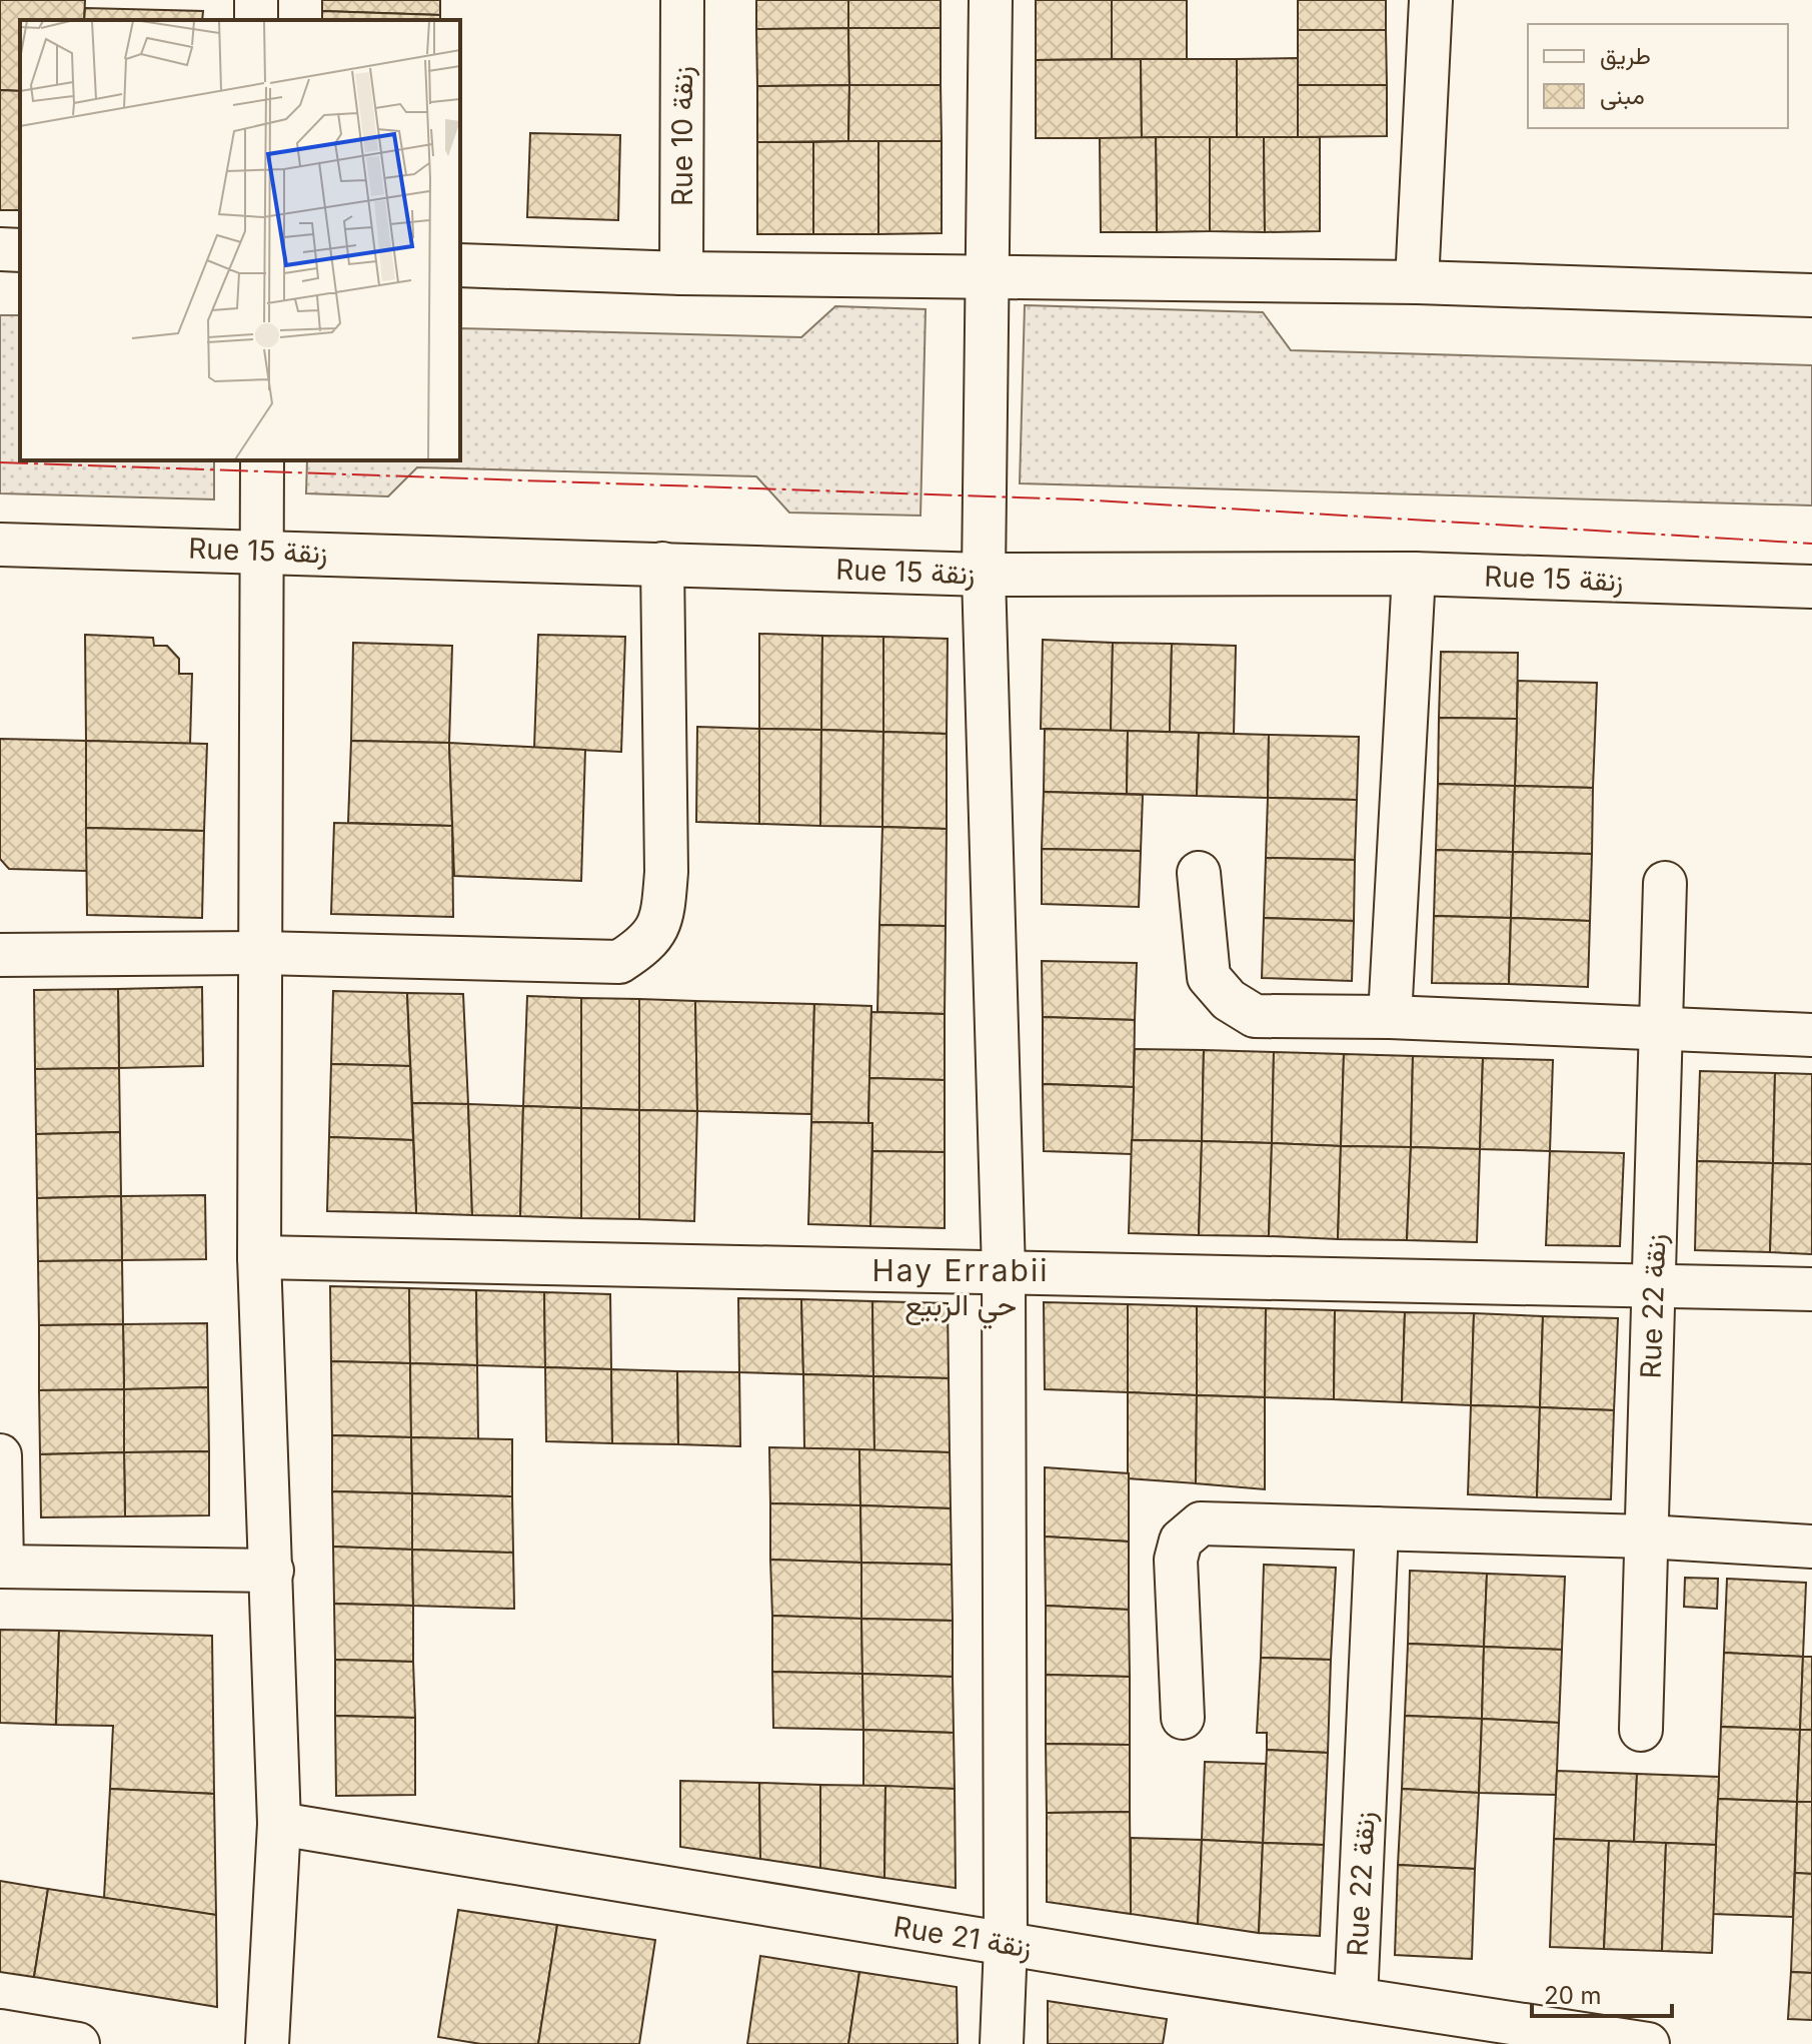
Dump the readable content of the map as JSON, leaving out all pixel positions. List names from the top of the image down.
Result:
{
  "streets": {
    "street": [
      "Rue 10 زنقة",
      "Rue 15 زنقة",
      "Rue 22 زنقة",
      "Rue 21 زنقة"
    ]
  },
  "crossings": [
    ["Rue 22 زنقة", "Rue 21 زنقة"]
  ],
  "districts": ["Hay Errabii حي الربيع"],
  "legend": ["طريق", "مبنى"],
  "scale_bar": "20 m"
}
